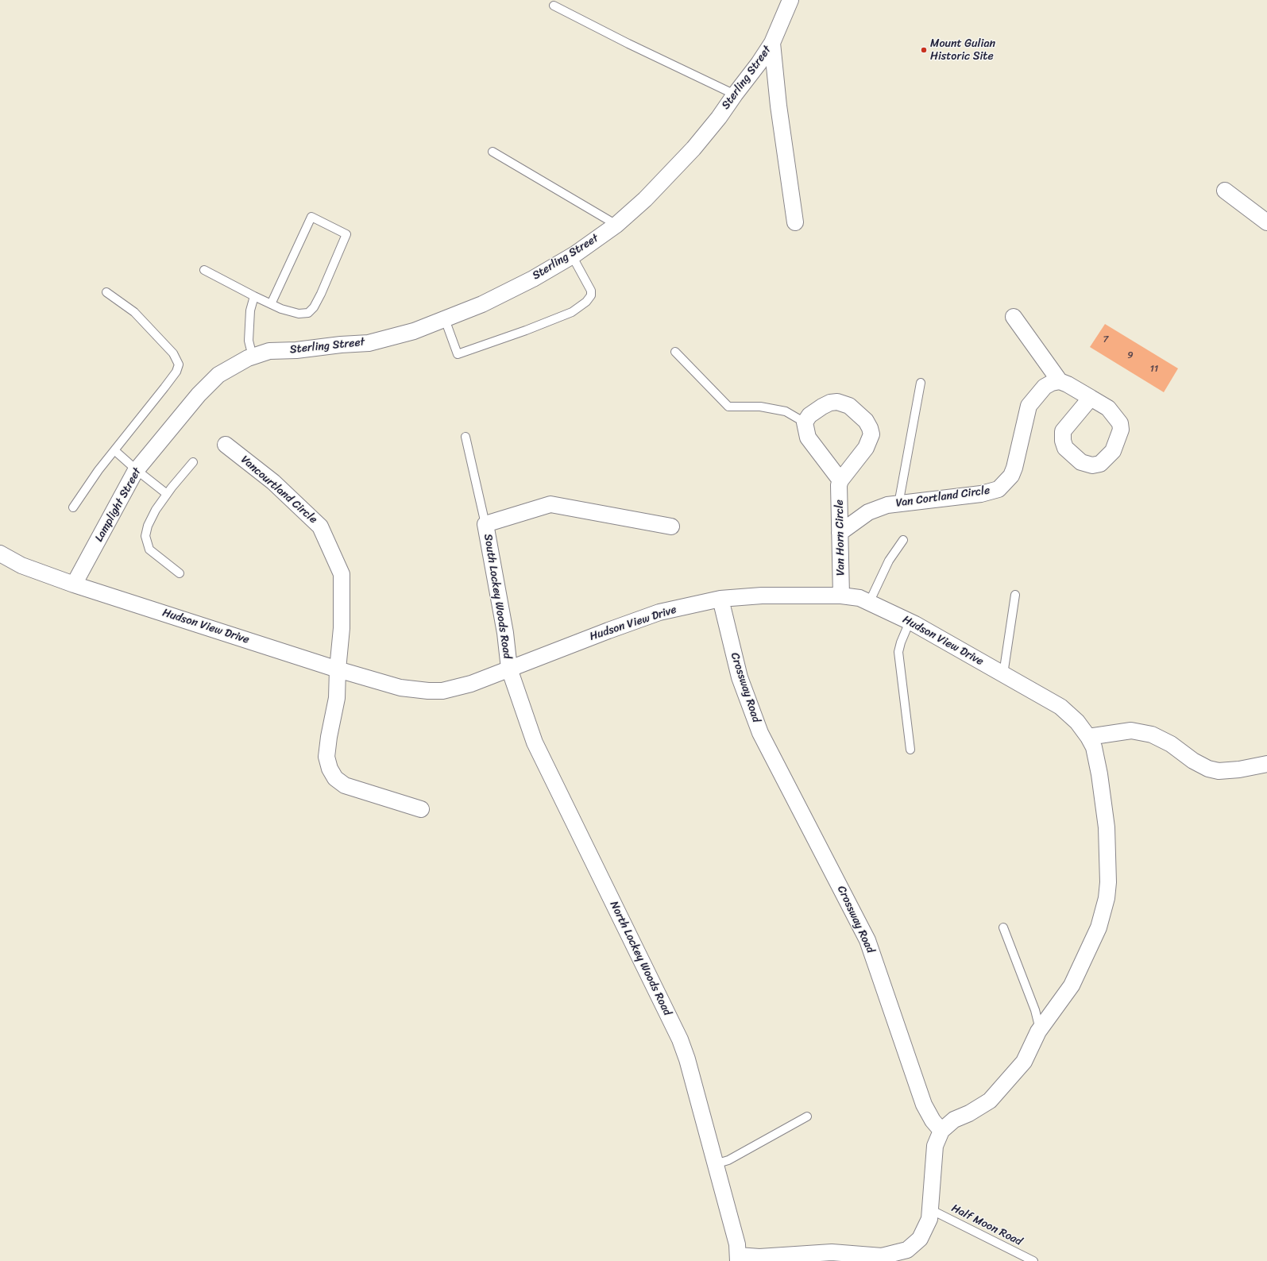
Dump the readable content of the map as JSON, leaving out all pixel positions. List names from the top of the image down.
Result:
{
  "streets": {
    "street": [
      "Sterling Street",
      "Vancourtland Circle",
      "Van Cortland Circle",
      "Lamplight Street",
      "Van Horn Circle",
      "South Lockey Woods Road",
      "Hudson View Drive",
      "Crossway Road",
      "North Lockey Woods Road"
    ],
    "lane": ["Half Moon Road"]
  },
  "crossings": [
    ["Sterling Street", "Lamplight Street"],
    ["Vancourtland Circle", "Hudson View Drive"],
    ["Van Cortland Circle", "Van Horn Circle"],
    ["Lamplight Street", "Hudson View Drive"],
    ["Van Horn Circle", "Hudson View Drive"],
    ["South Lockey Woods Road", "Hudson View Drive"],
    ["South Lockey Woods Road", "North Lockey Woods Road"],
    ["Hudson View Drive", "Crossway Road"],
    ["Hudson View Drive", "North Lockey Woods Road"]
  ],
  "places": ["Mount Gulian Historic Site"],
  "house_numbers": ["7", "9", "11"]
}
